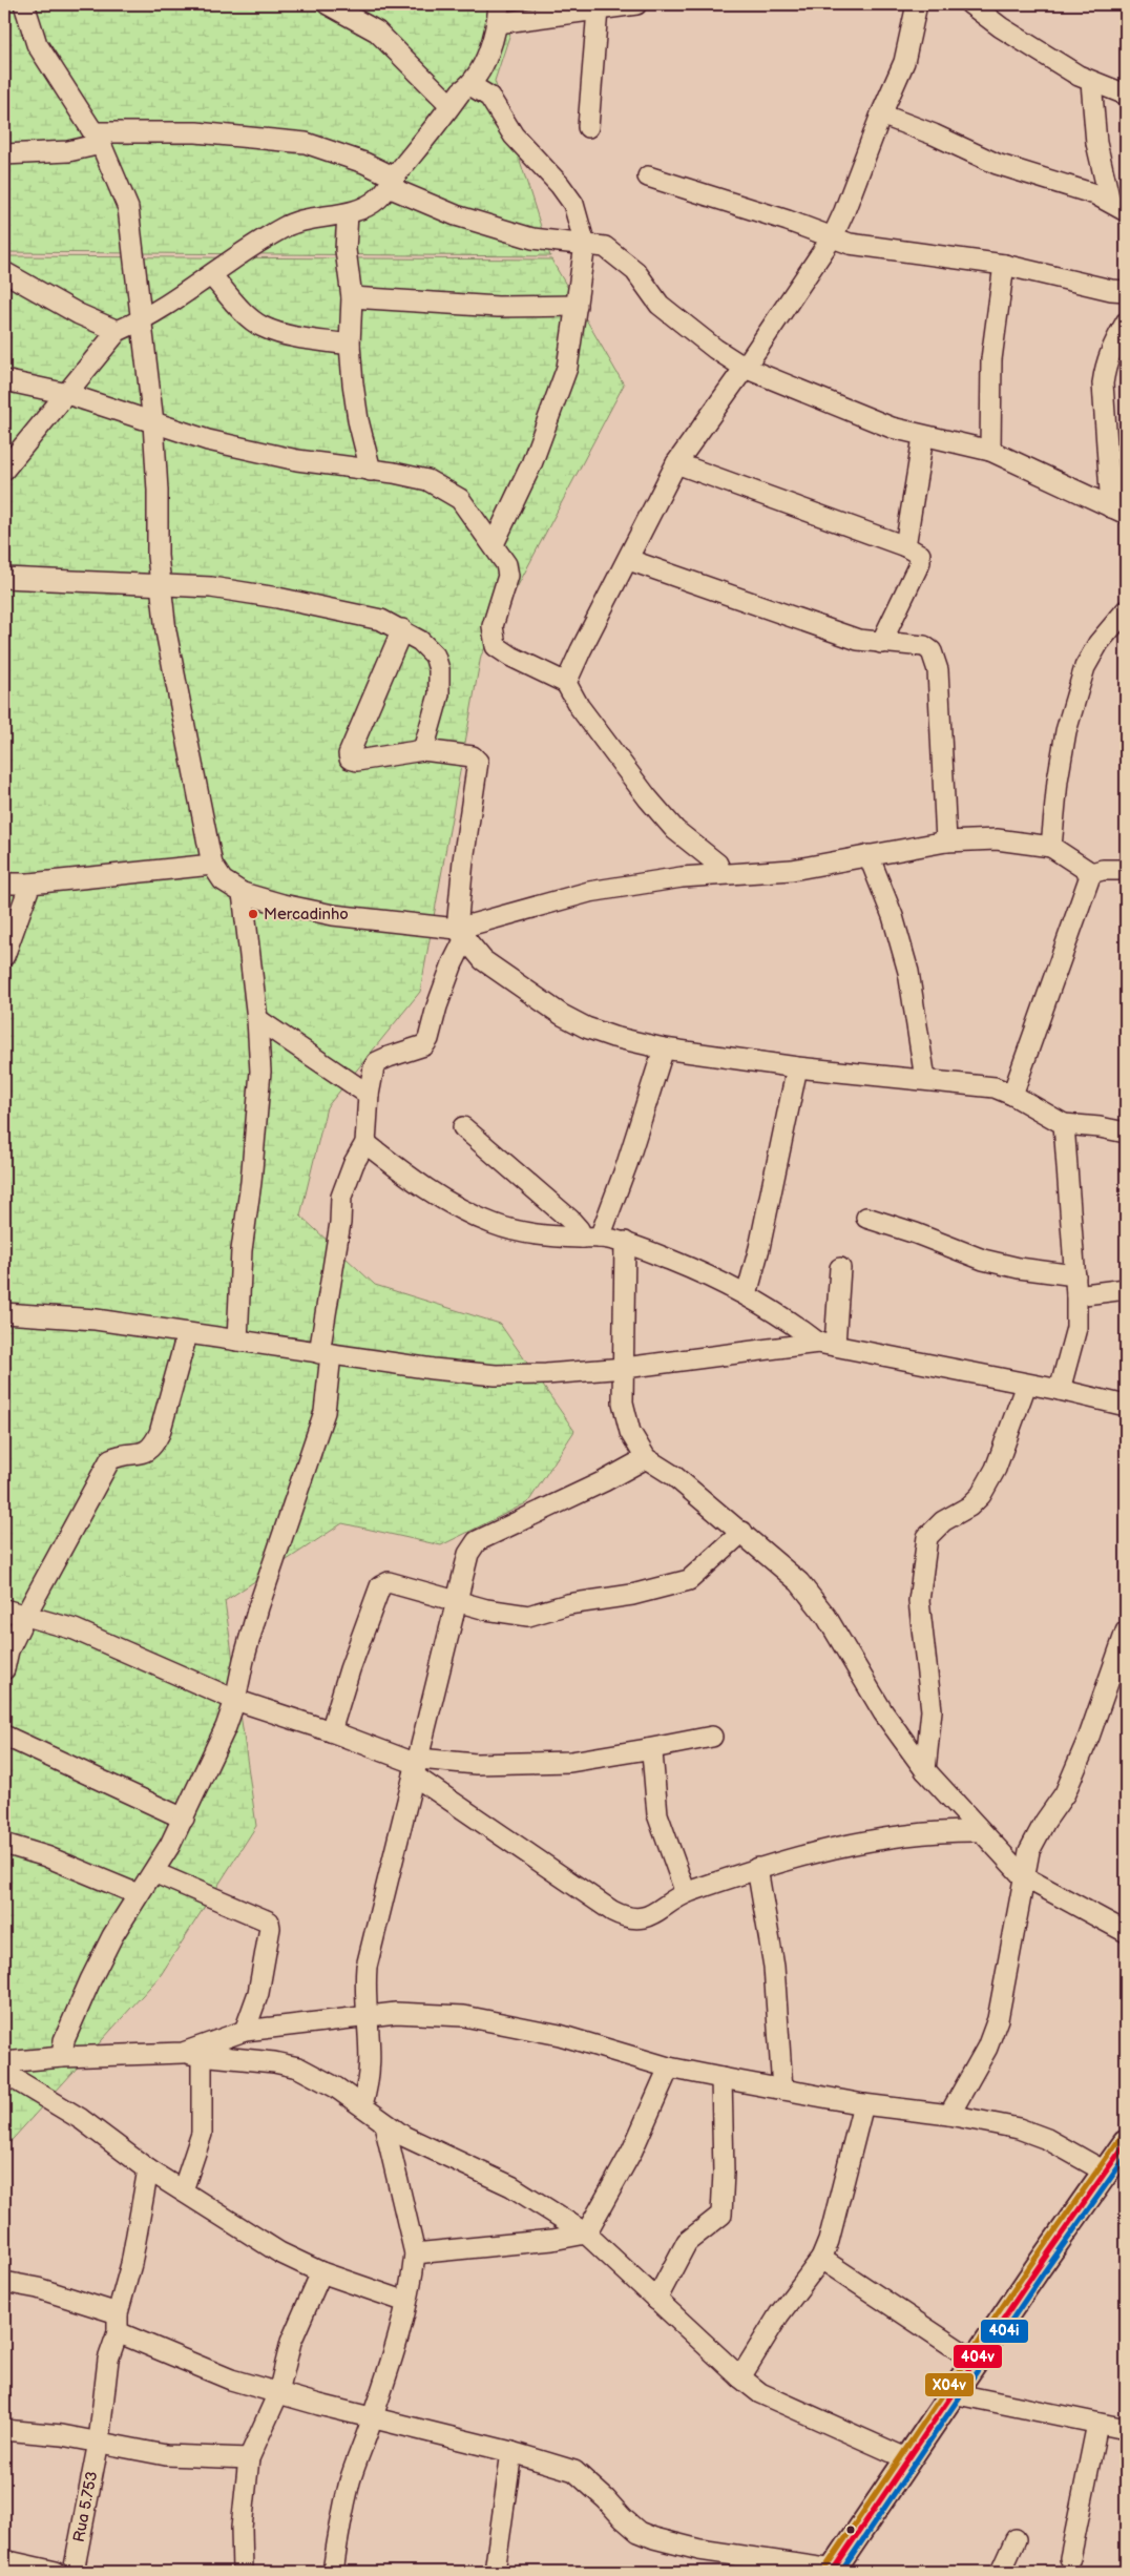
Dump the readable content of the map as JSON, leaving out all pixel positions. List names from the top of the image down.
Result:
{
  "streets": {
    "street": ["Rua 5.753"]
  },
  "places": ["Mercadinho"],
  "lines": ["transit line X04v", "transit line 404v", "transit line 404i"]
}
